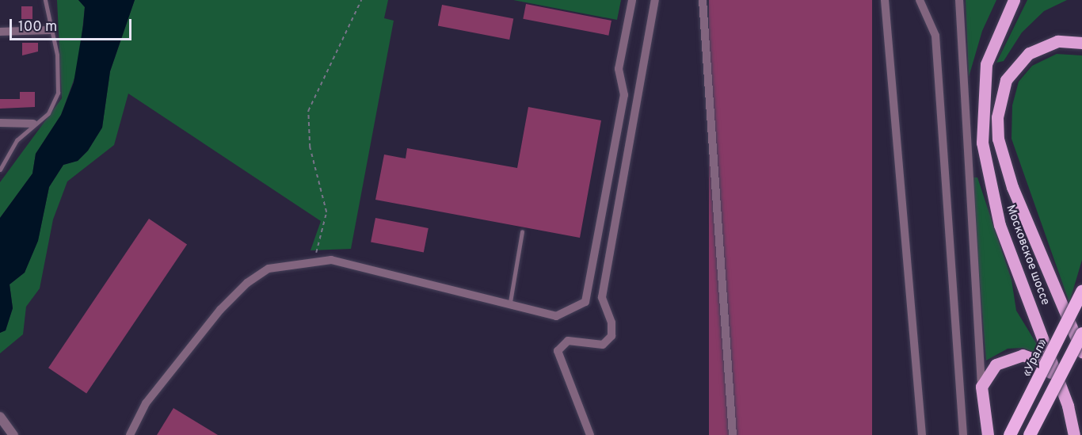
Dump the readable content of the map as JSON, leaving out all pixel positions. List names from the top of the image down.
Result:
{
  "streets": {
    "highway": ["«Урал»"],
    "main road": ["Московское шоссе"]
  },
  "scale_bar": "100 m"
}
